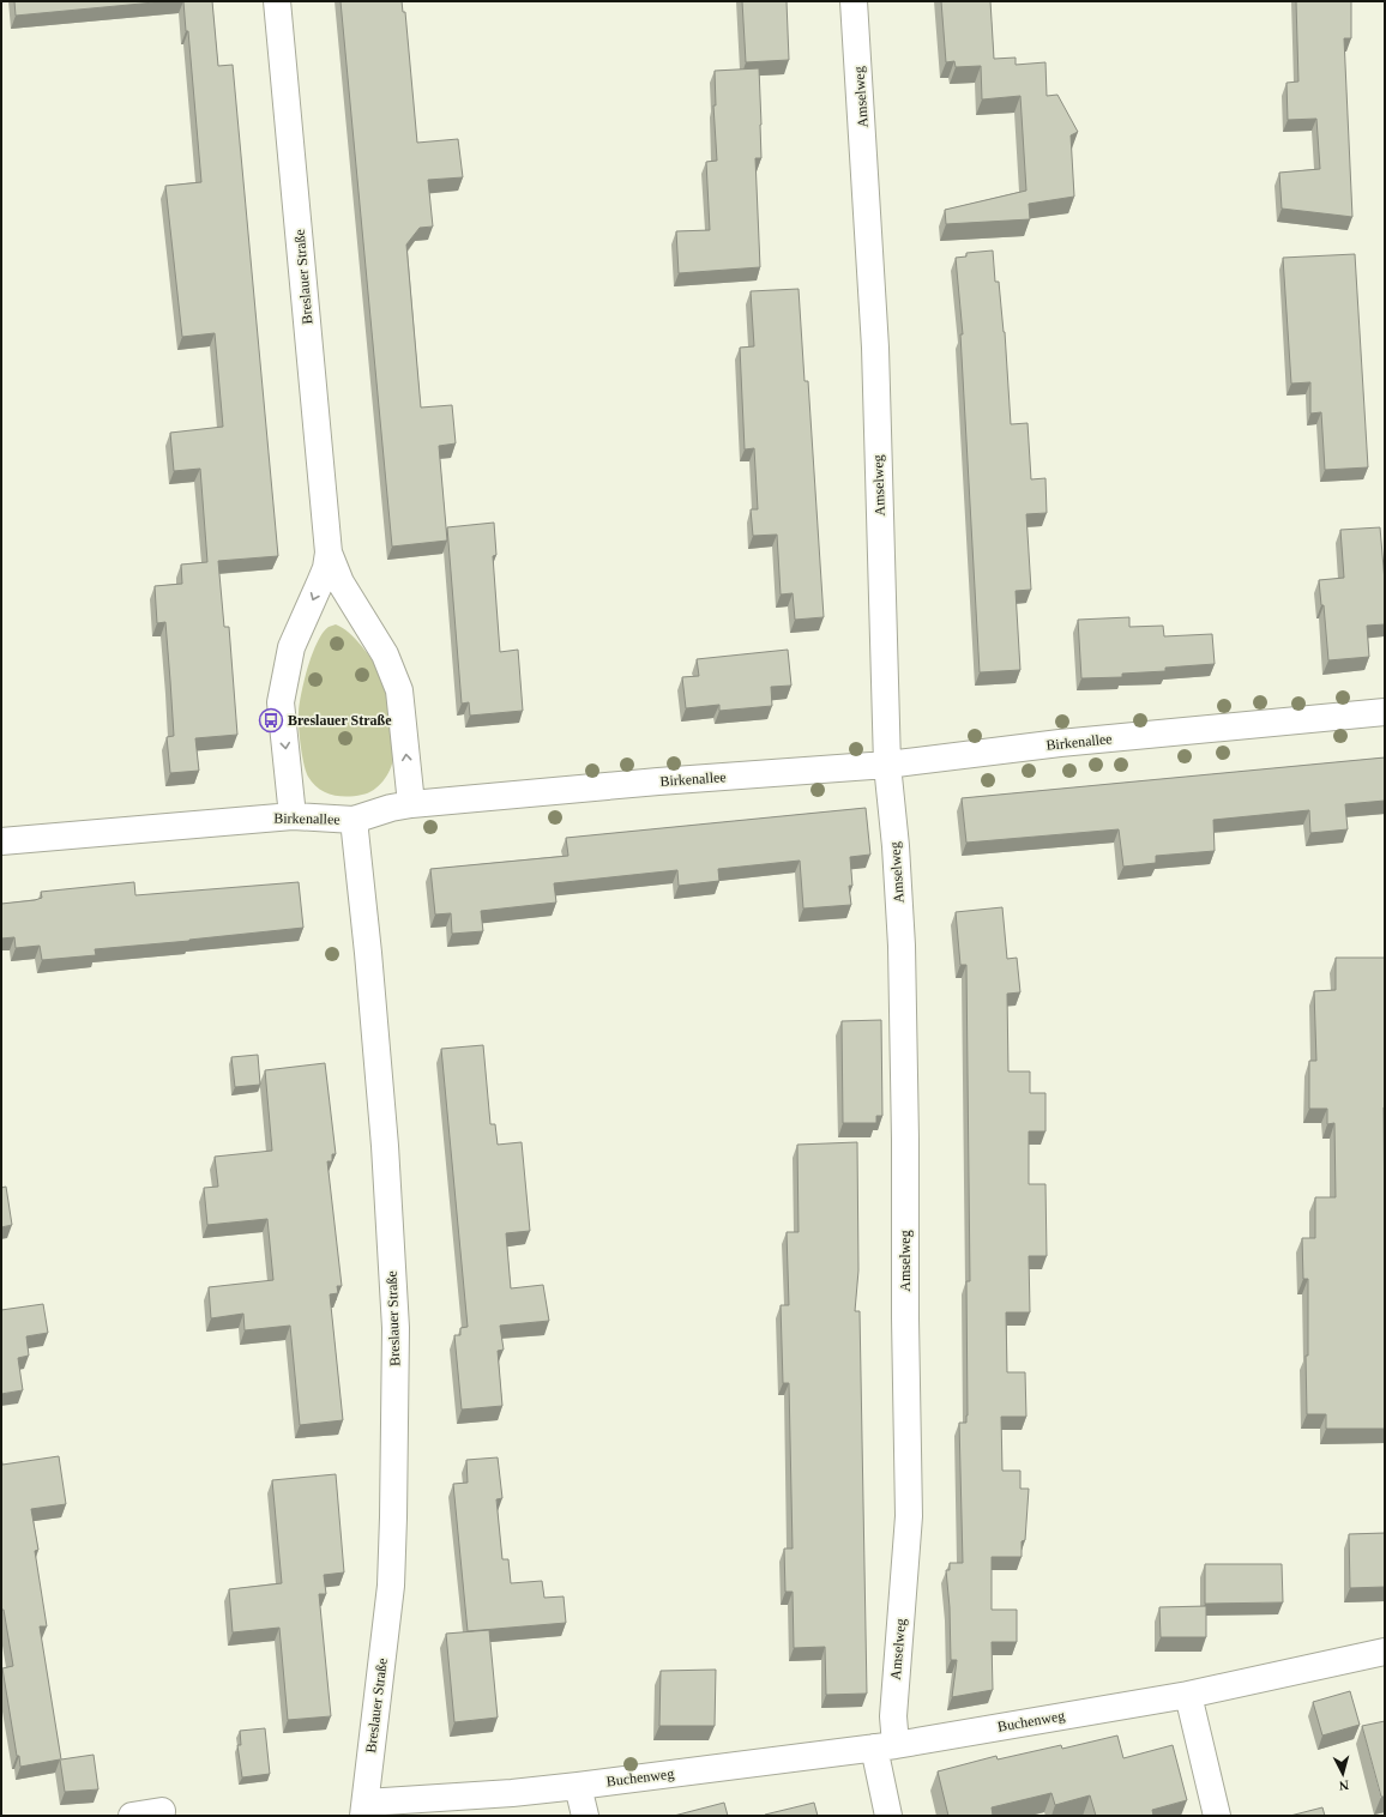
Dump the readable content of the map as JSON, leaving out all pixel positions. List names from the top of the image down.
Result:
{
  "streets": {
    "street": [
      "Amselweg",
      "Breslauer Straße",
      "Birkenallee",
      "Buchenweg"
    ]
  },
  "crossings": [
    ["Amselweg", "Birkenallee"],
    ["Amselweg", "Buchenweg"],
    ["Breslauer Straße", "Birkenallee"],
    ["Breslauer Straße", "Buchenweg"]
  ],
  "places": {
    "bus stop": ["Breslauer Straße"]
  },
  "north": "bottom"
}
